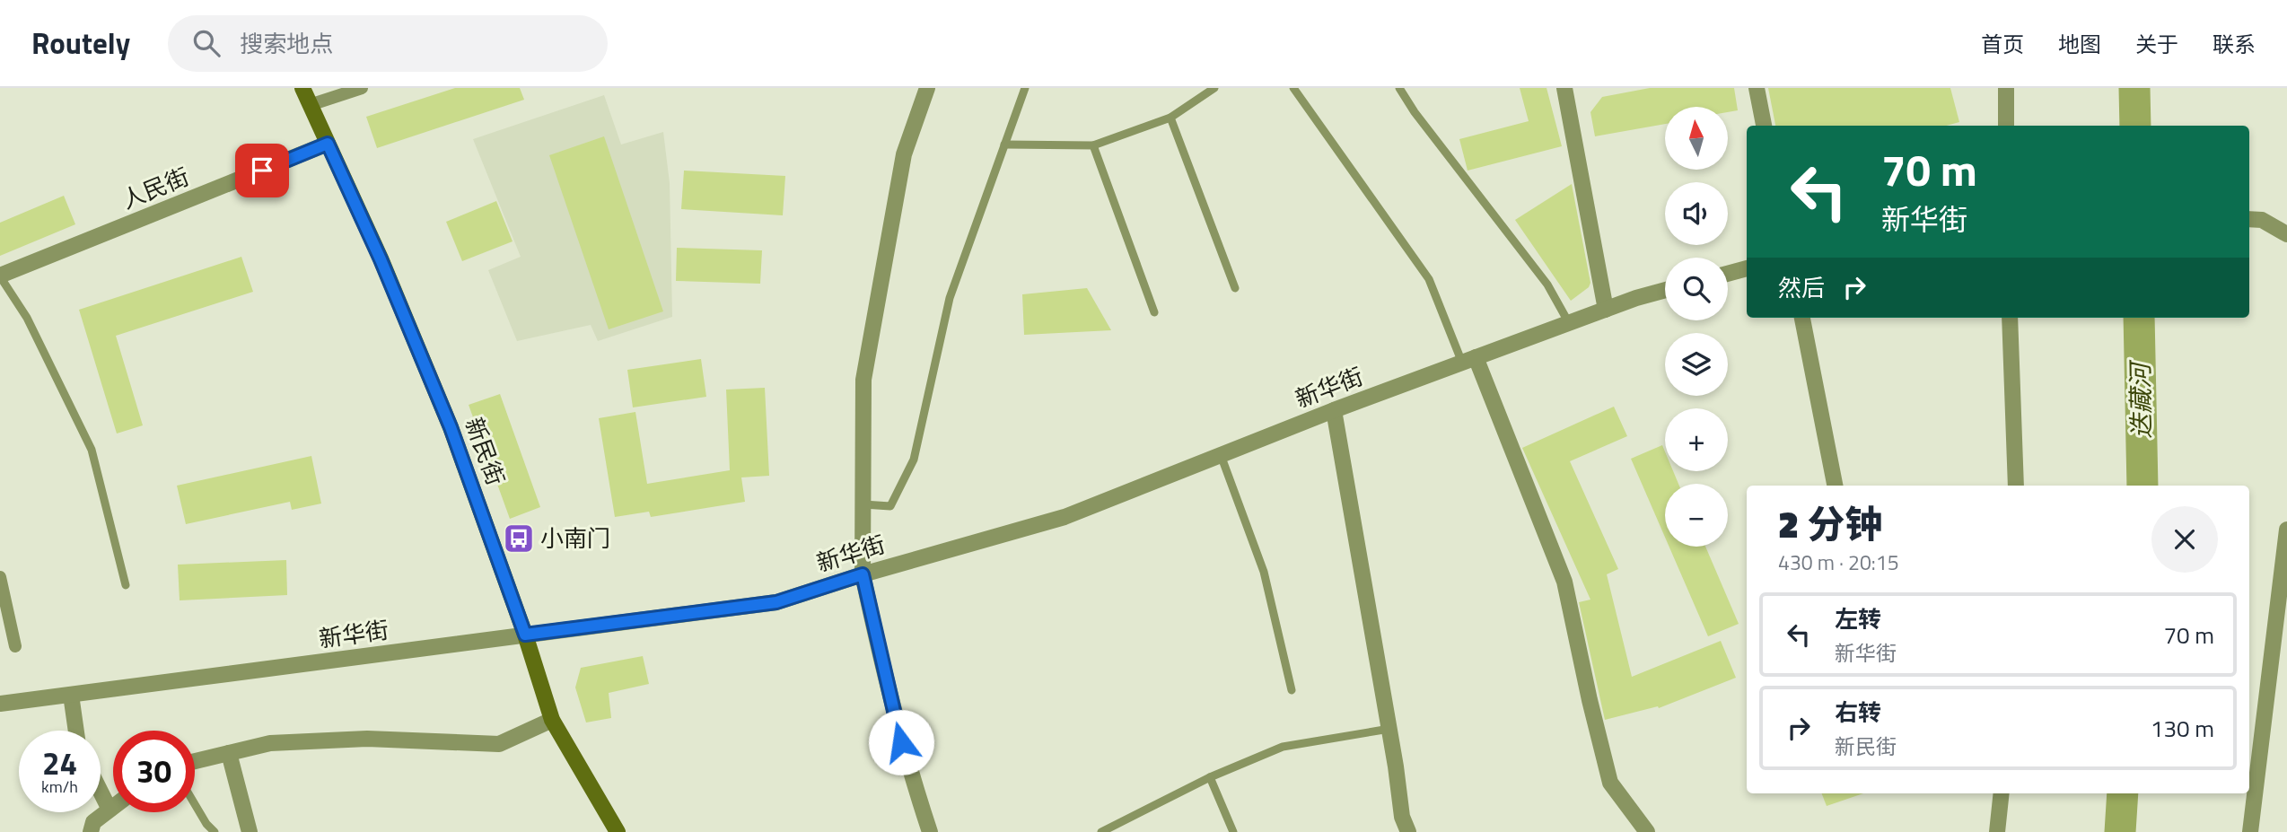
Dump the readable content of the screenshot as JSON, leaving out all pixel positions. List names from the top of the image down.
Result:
{
  "streets": {
    "main road": ["新民街"],
    "street": ["人民街", "新华街"]
  },
  "crossings": [
    ["人民街", "新民街"],
    ["新华街", "新民街"]
  ],
  "water": ["迭藏河"],
  "places": {
    "bus stop": ["小南门"]
  },
  "north": "top",
  "page": {
    "header": "Routely",
    "search": "搜索地点",
    "nav": [
      "首页",
      "地图",
      "关于",
      "联系"
    ],
    "map_buttons": ["+", "−"],
    "turn": ["70 m", "新华街"],
    "then": "然后",
    "heading": ["2 分钟", "430 m · 20:15"],
    "list": [
      {
        "name": "左转",
        "note": "新华街",
        "value": "70 m"
      },
      {
        "name": "右转",
        "note": "新民街",
        "value": "130 m"
      }
    ],
    "speed": "24 km/h",
    "limit": "30"
  }
}
